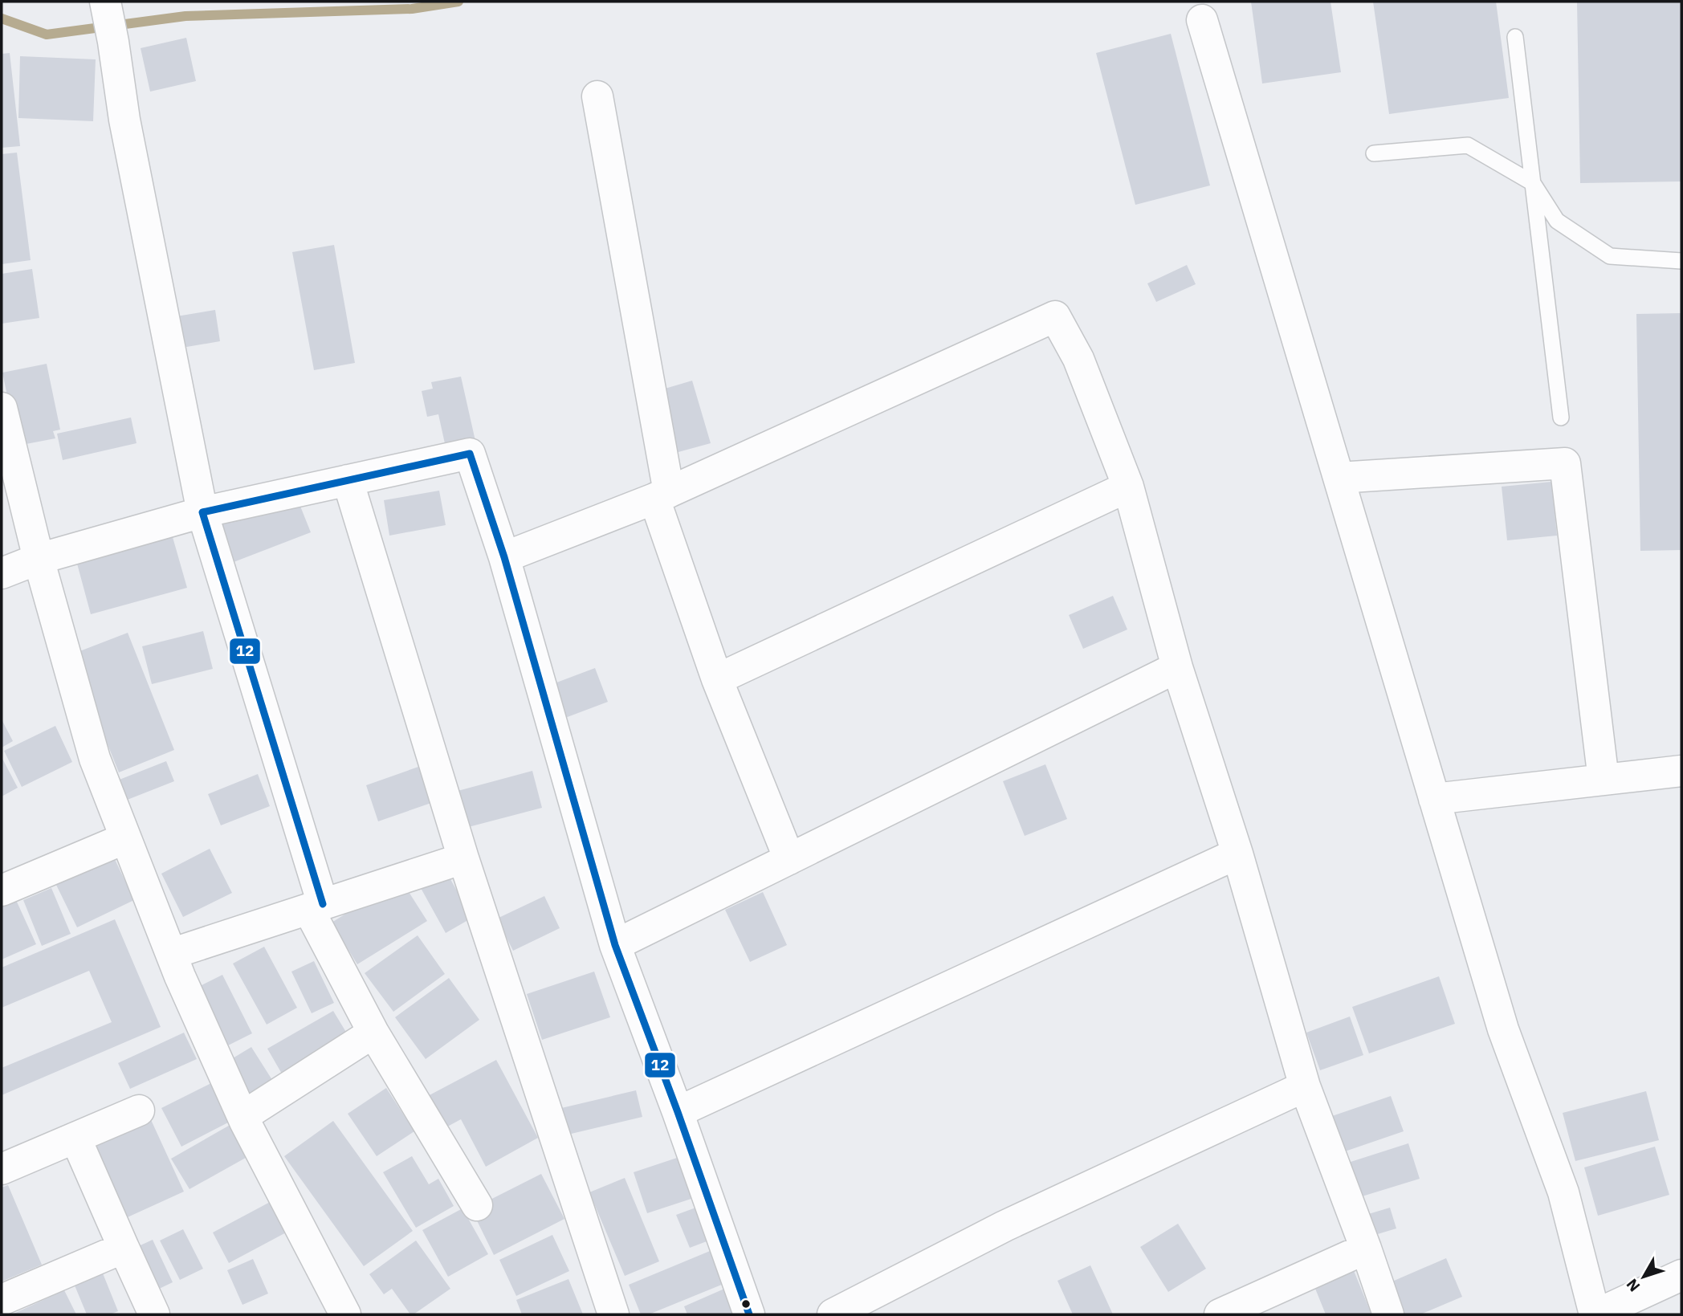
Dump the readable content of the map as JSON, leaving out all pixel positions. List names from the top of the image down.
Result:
{
  "lines": ["transit line 12"],
  "north": "bottom left"
}
